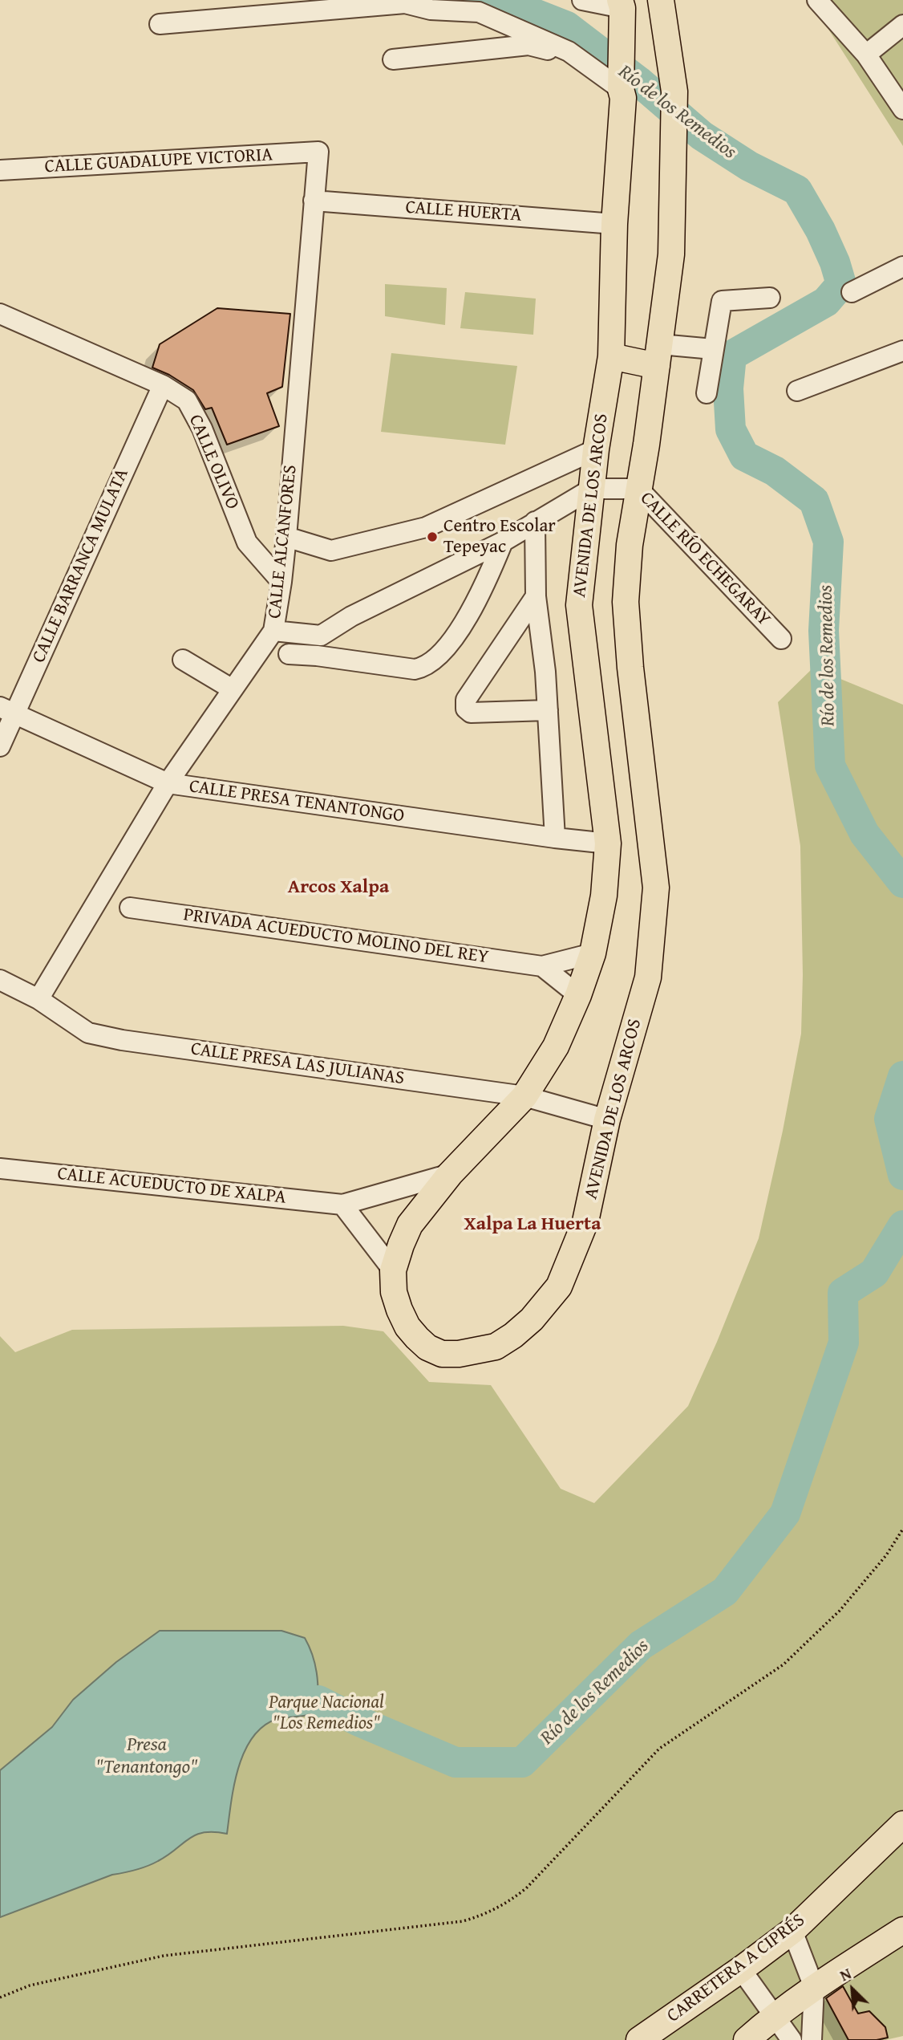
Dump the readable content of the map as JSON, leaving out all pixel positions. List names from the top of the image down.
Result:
{
  "streets": {
    "main road": ["AVENIDA DE LOS ARCOS", "CARRETERA A CIPRÉS"],
    "street": [
      "CALLE GUADALUPE VICTORIA",
      "CALLE HUERTA",
      "CALLE OLIVO",
      "CALLE ALCANFORES",
      "CALLE RÍO ECHEGARAY",
      "CALLE BARRANCA MULATA",
      "CALLE PRESA TENANTONGO",
      "PRIVADA ACUEDUCTO MOLINO DEL REY",
      "CALLE PRESA LAS JULIANAS",
      "CALLE ACUEDUCTO DE XALPA"
    ]
  },
  "crossings": [
    ["CALLE GUADALUPE VICTORIA", "CALLE ALCANFORES"],
    ["CALLE HUERTA", "AVENIDA DE LOS ARCOS"],
    ["CALLE HUERTA", "CALLE ALCANFORES"],
    ["CALLE OLIVO", "CALLE ALCANFORES"],
    ["CALLE OLIVO", "CALLE BARRANCA MULATA"],
    ["AVENIDA DE LOS ARCOS", "CALLE RÍO ECHEGARAY"],
    ["AVENIDA DE LOS ARCOS", "CALLE PRESA TENANTONGO"],
    ["AVENIDA DE LOS ARCOS", "PRIVADA ACUEDUCTO MOLINO DEL REY"],
    ["AVENIDA DE LOS ARCOS", "CALLE PRESA LAS JULIANAS"],
    ["AVENIDA DE LOS ARCOS", "CALLE ACUEDUCTO DE XALPA"],
    ["CALLE ALCANFORES", "CALLE PRESA TENANTONGO"],
    ["CALLE ALCANFORES", "CALLE PRESA LAS JULIANAS"],
    ["CALLE BARRANCA MULATA", "CALLE PRESA TENANTONGO"]
  ],
  "districts": ["Arcos Xalpa", "Xalpa La Huerta"],
  "water": ["Río de los Remedios", "Presa \"Tenantongo\""],
  "parks": ["Parque Nacional \"Los Remedios\""],
  "places": ["Centro Escolar Tepeyac"],
  "north": "top left"
}
